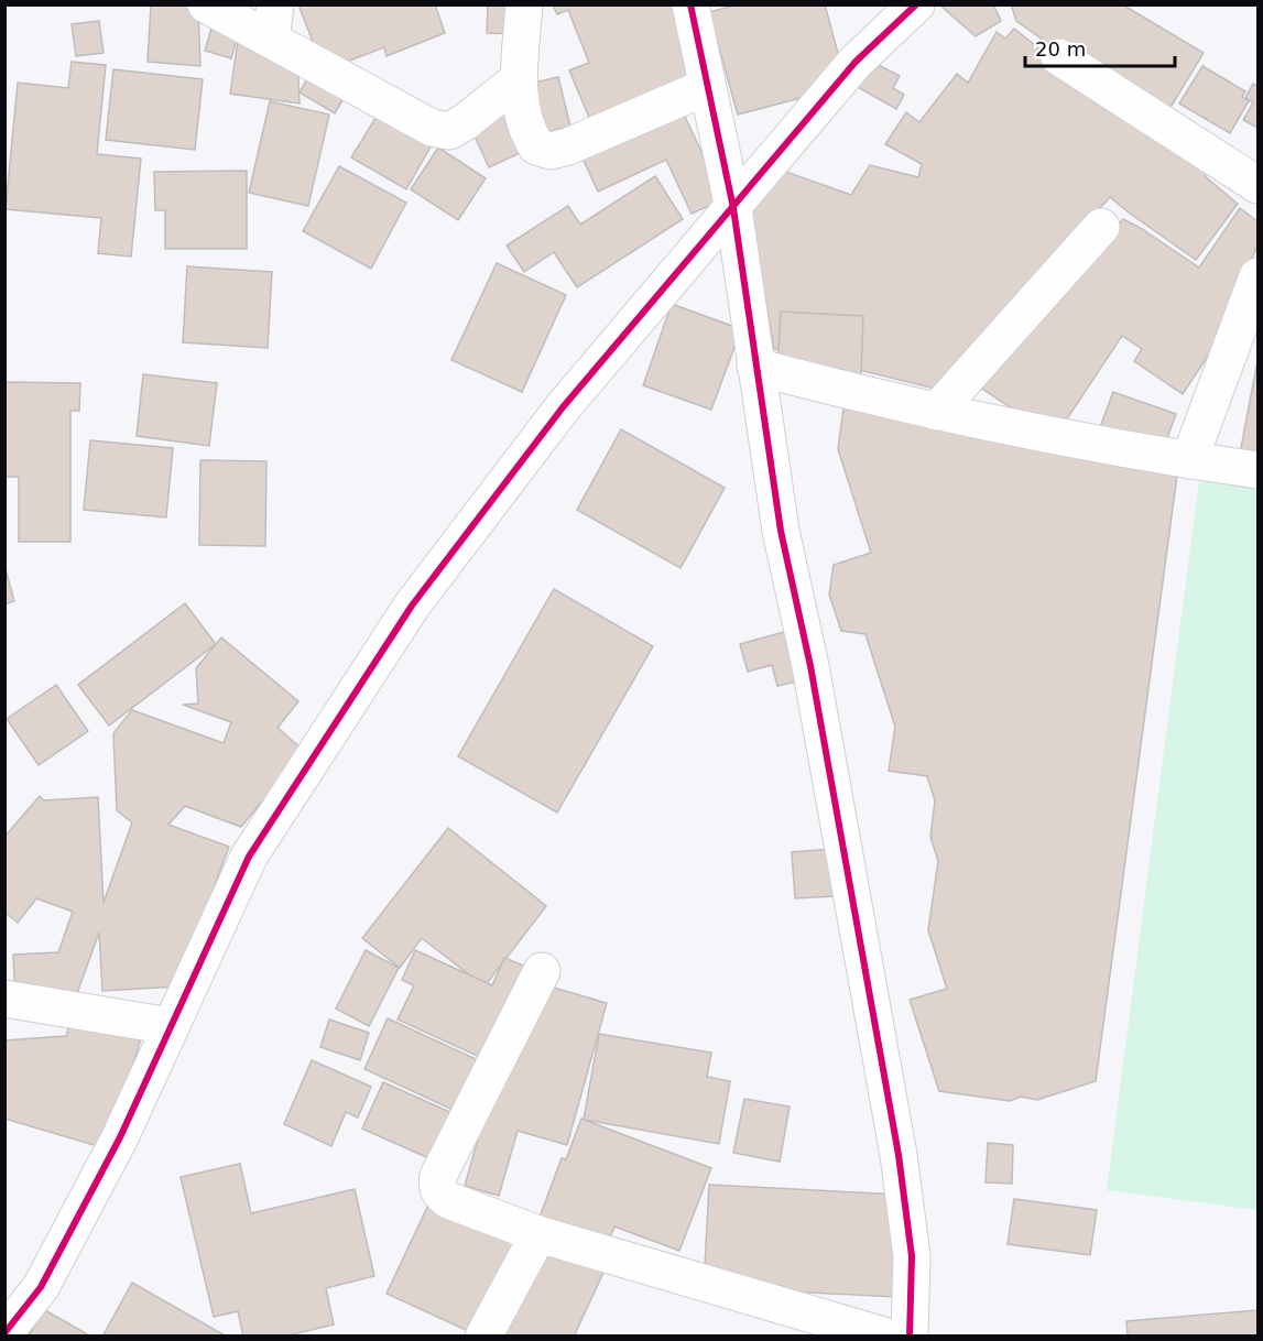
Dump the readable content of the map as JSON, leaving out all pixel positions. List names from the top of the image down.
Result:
{
  "scale_bar": "20 m"
}
